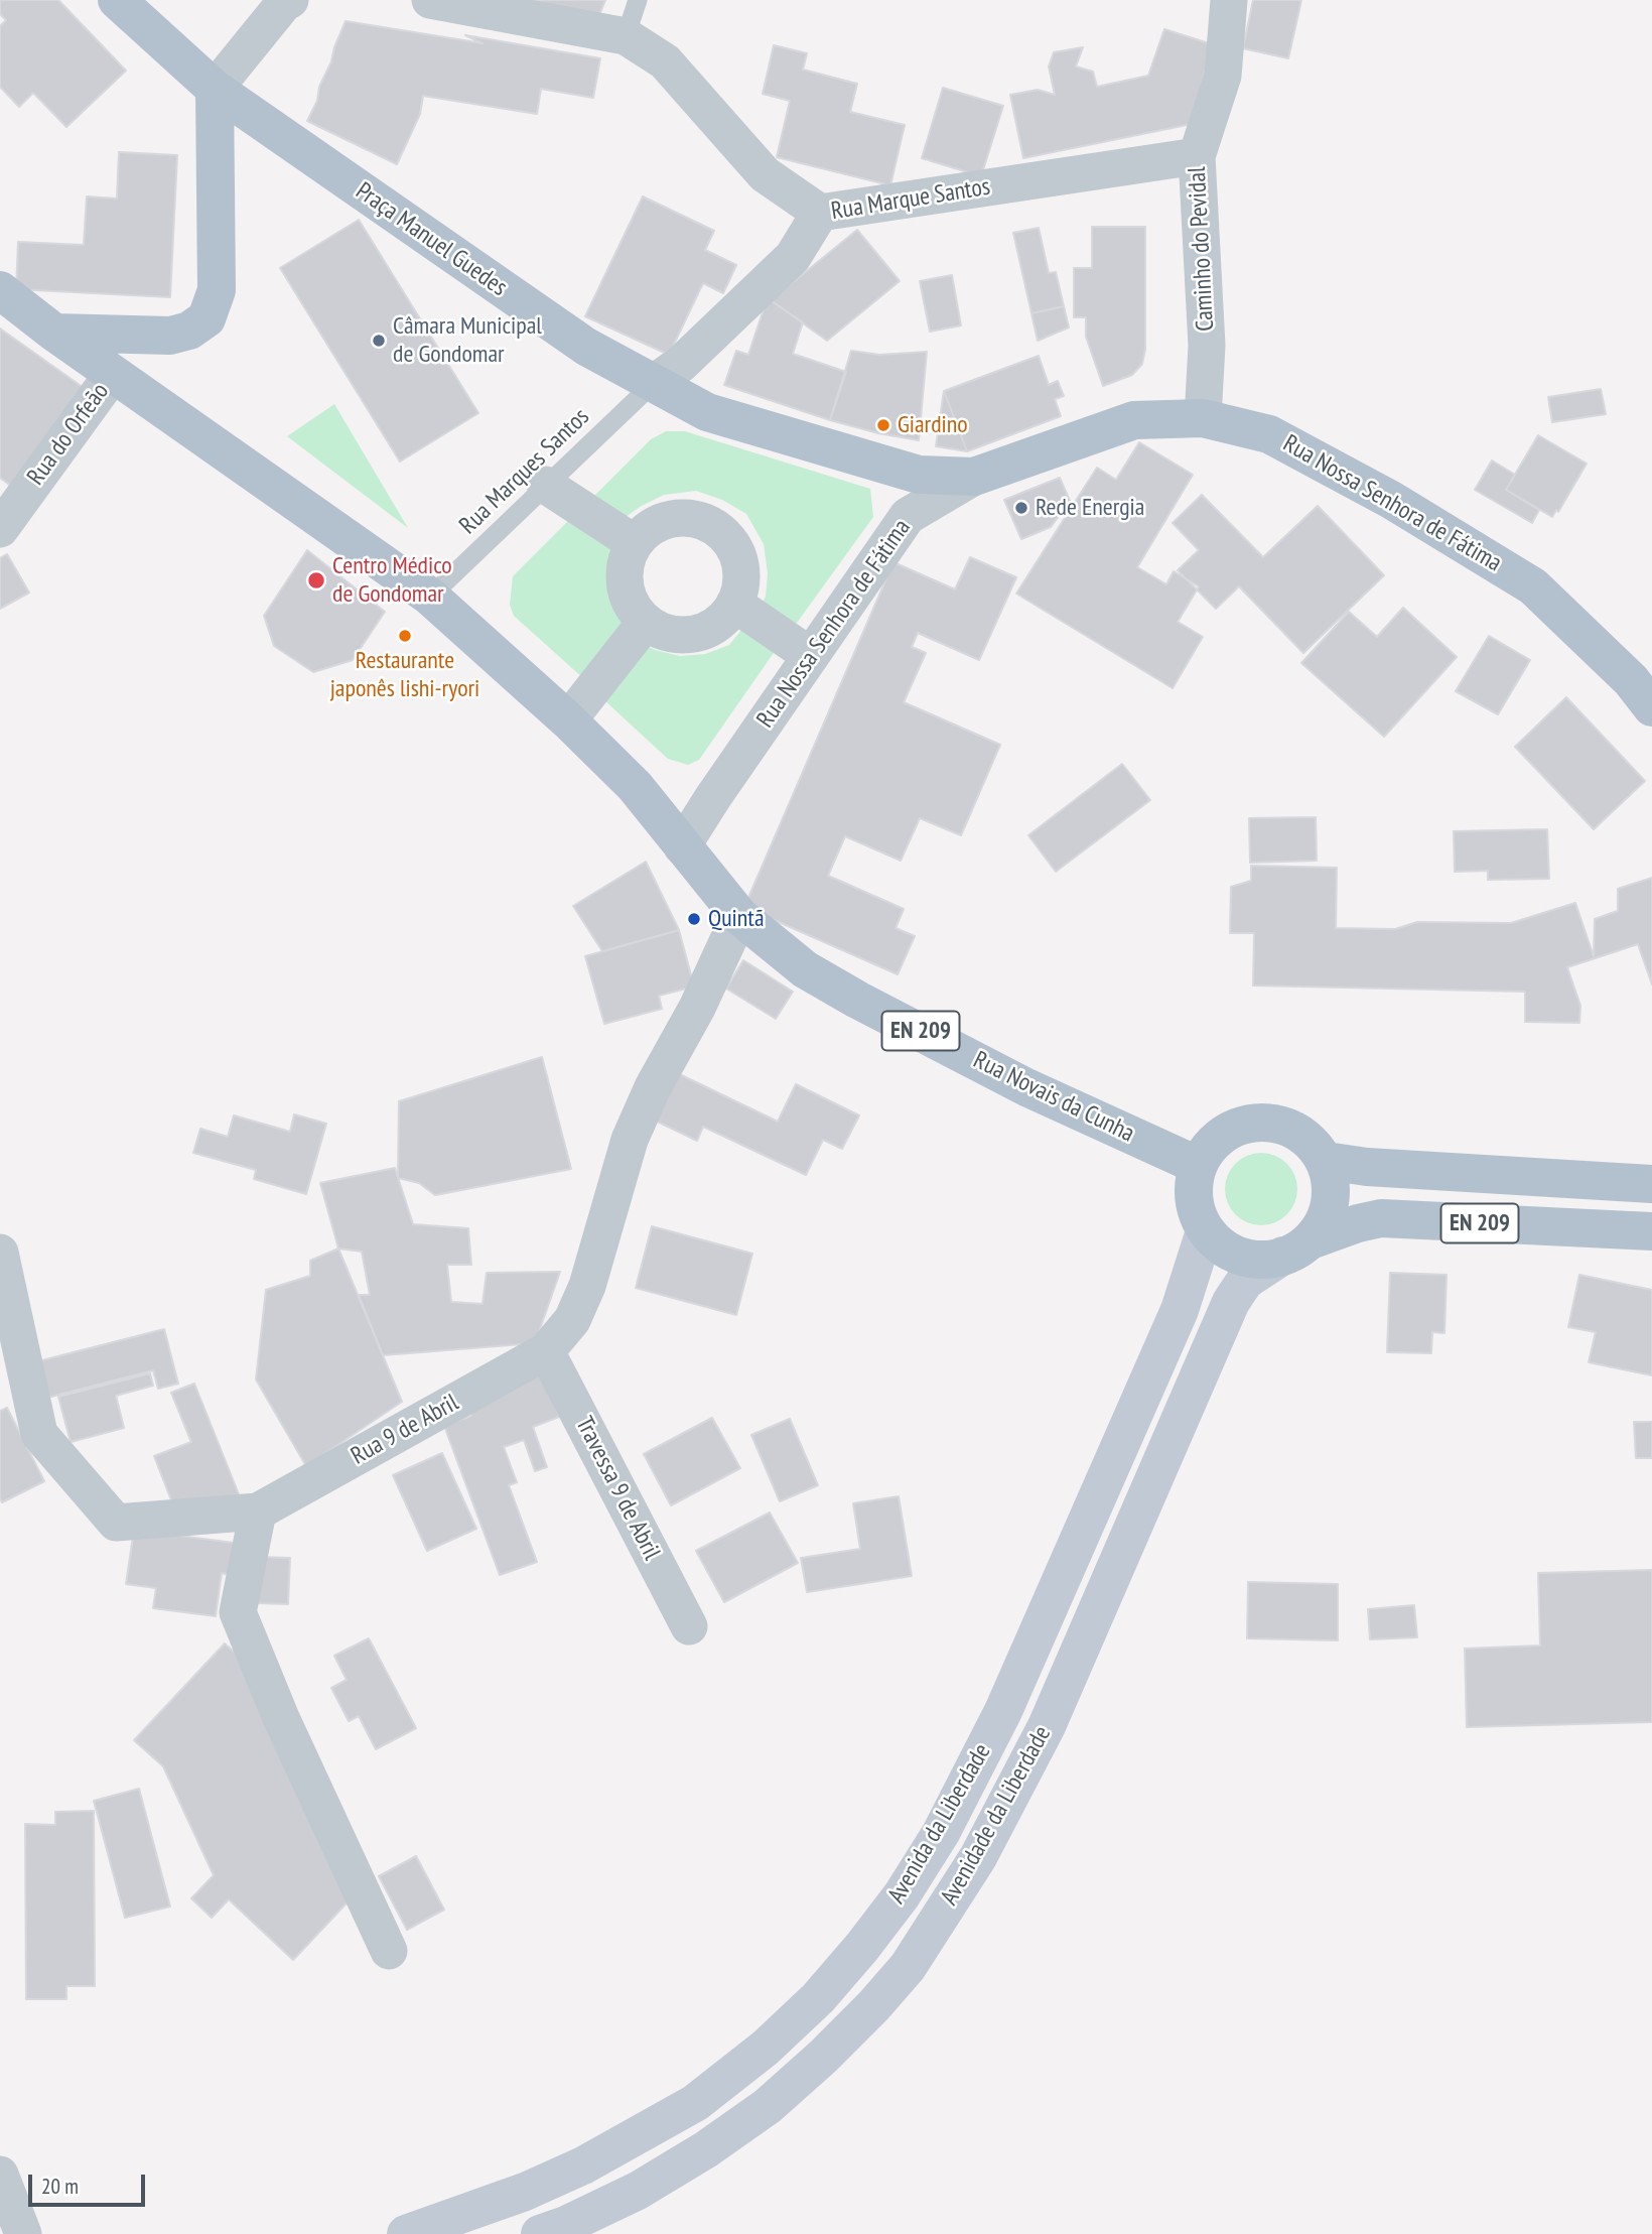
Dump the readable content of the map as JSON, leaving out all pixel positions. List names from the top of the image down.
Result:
{
  "streets": {
    "main road": [
      "Praça Manuel Guedes",
      "Rua Nossa Senhora de Fátima",
      "EN 209",
      "Rua Novais da Cunha",
      "Avenidade da Liberdade",
      "Avenida da Liberdade"
    ],
    "street": [
      "Rua Marque Santos",
      "Caminho do Pevidal",
      "Rua do Orfeão",
      "Rua 9 de Abril",
      "Travessa 9 de Abril"
    ],
    "lane": ["Rua Marques Santos"]
  },
  "crossings": [
    ["Rua Marque Santos", "Praça Manuel Guedes"],
    ["Rua Marque Santos", "Caminho do Pevidal"],
    ["Rua Marque Santos", "Rua Marques Santos"],
    ["Praça Manuel Guedes", "Rua Marques Santos"],
    ["Praça Manuel Guedes", "Rua Nossa Senhora de Fátima"],
    ["Caminho do Pevidal", "Rua Nossa Senhora de Fátima"],
    ["Rua do Orfeão", "EN 209"],
    ["Rua Marques Santos", "EN 209"],
    ["Rua Nossa Senhora de Fátima", "EN 209"],
    ["Rua Nossa Senhora de Fátima", "Rua Novais da Cunha"],
    ["EN 209", "Rua Novais da Cunha"],
    ["EN 209", "Avenidade da Liberdade"],
    ["EN 209", "Avenida da Liberdade"],
    ["Rua Novais da Cunha", "Rua 9 de Abril"],
    ["Rua Novais da Cunha", "Avenidade da Liberdade"],
    ["Rua Novais da Cunha", "Avenida da Liberdade"],
    ["Rua 9 de Abril", "Travessa 9 de Abril"],
    ["Avenidade da Liberdade", "Avenida da Liberdade"]
  ],
  "places": [
    "Câmara Municipal de Gondomar",
    "Giardino",
    "Rede Energia",
    "Centro Médico de Gondomar",
    "Restaurante japonês lishi-ryori",
    "Quintã"
  ],
  "scale_bar": "20 m"
}
